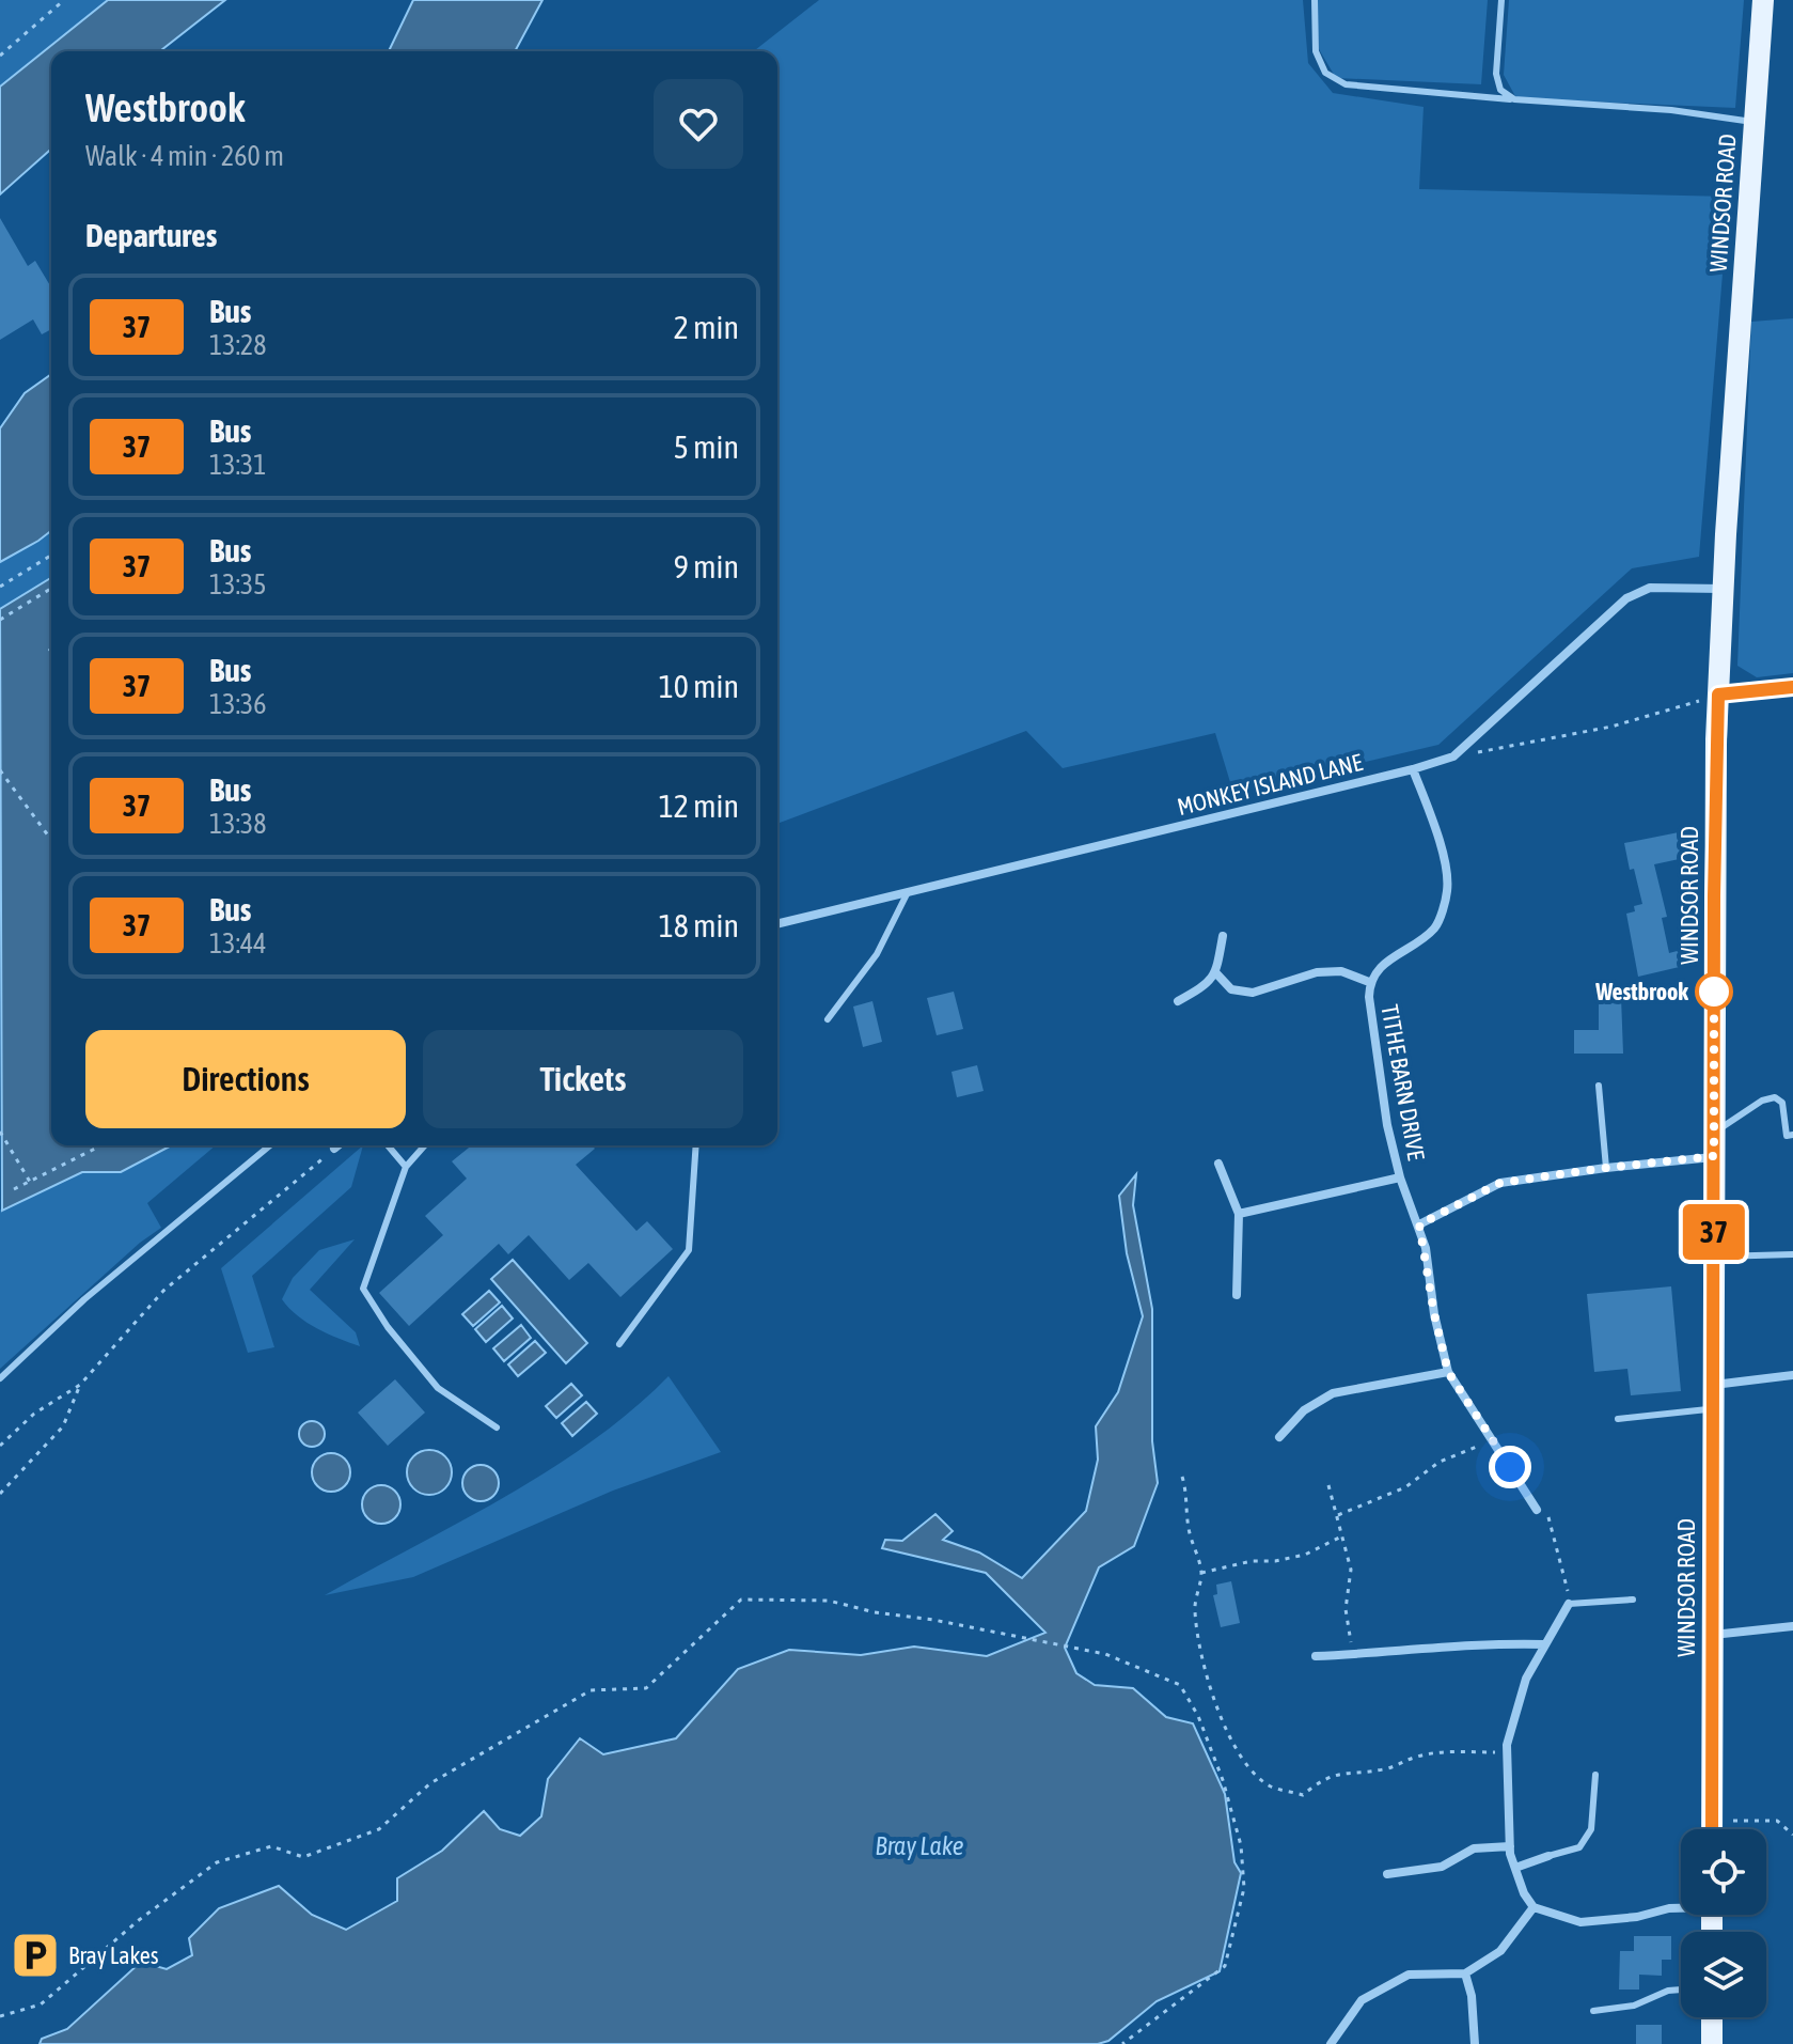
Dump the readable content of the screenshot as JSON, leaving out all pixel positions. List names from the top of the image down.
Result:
{
  "streets": {
    "main road": ["WINDSOR ROAD"],
    "street": ["MONKEY ISLAND LANE", "TITHE BARN DRIVE"]
  },
  "crossings": [
    ["WINDSOR ROAD", "MONKEY ISLAND LANE"],
    ["MONKEY ISLAND LANE", "TITHE BARN DRIVE"]
  ],
  "water": ["Bray Lake"],
  "places": {
    "other": ["Westbrook"],
    "parking": ["Bray Lakes"]
  },
  "lines": ["bus line 37"],
  "page": {
    "on_map": "37",
    "heading": [
      ["Westbrook", "Walk · 4 min · 260 m"],
      "Departures"
    ],
    "list": [
      {
        "mark": "37",
        "name": "Bus",
        "note": "13:28",
        "value": "2 min"
      },
      {
        "mark": "37",
        "name": "Bus",
        "note": "13:31",
        "value": "5 min"
      },
      {
        "mark": "37",
        "name": "Bus",
        "note": "13:35",
        "value": "9 min"
      },
      {
        "mark": "37",
        "name": "Bus",
        "note": "13:36",
        "value": "10 min"
      },
      {
        "mark": "37",
        "name": "Bus",
        "note": "13:38",
        "value": "12 min"
      },
      {
        "mark": "37",
        "name": "Bus",
        "note": "13:44",
        "value": "18 min"
      }
    ],
    "buttons": ["Directions", "Tickets"]
  }
}
